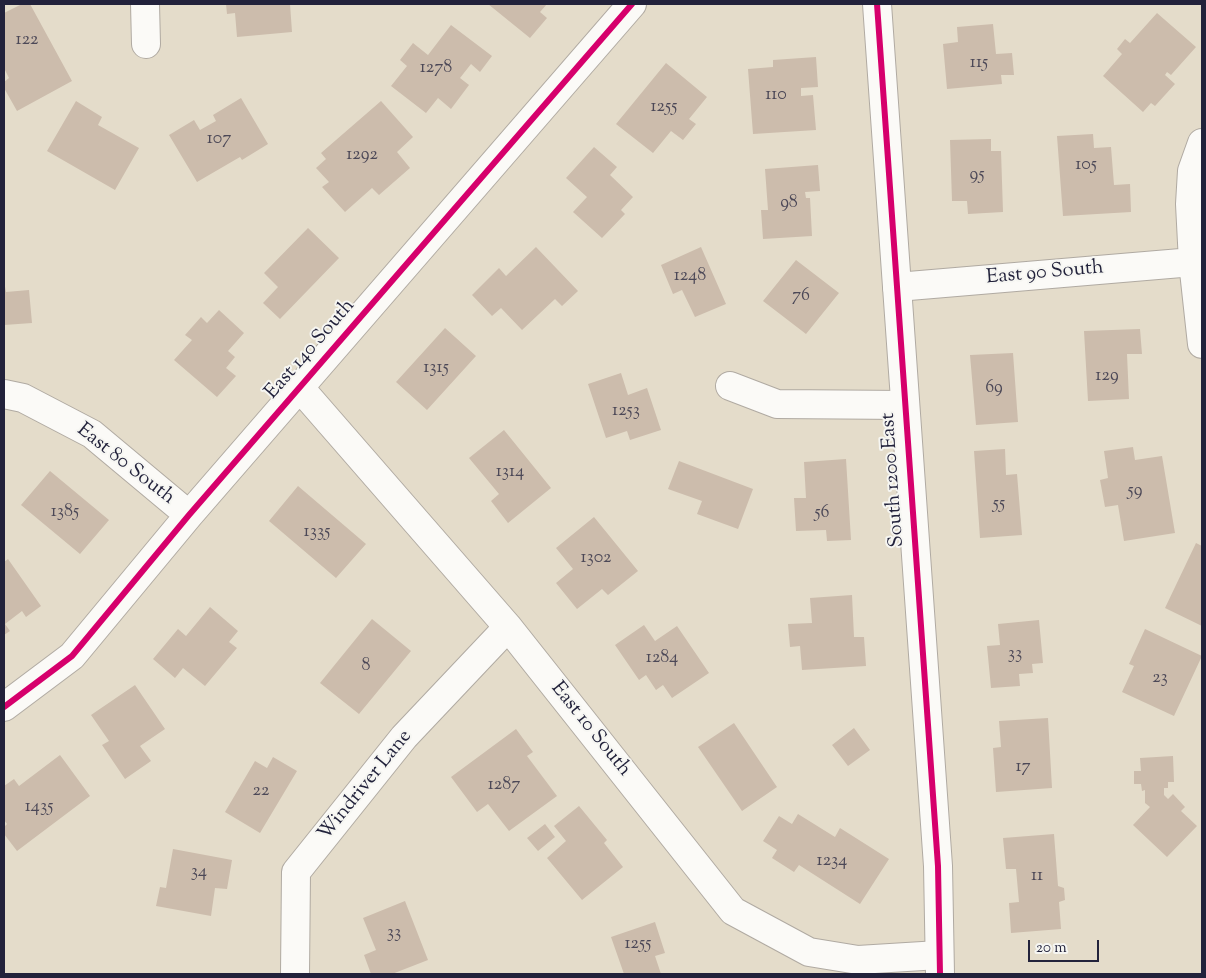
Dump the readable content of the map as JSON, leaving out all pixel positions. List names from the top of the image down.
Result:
{
  "streets": {
    "street": [
      "East 90 South",
      "East 140 South",
      "East 80 South",
      "South 1200 East",
      "East 10 South",
      "Windriver Lane"
    ]
  },
  "crossings": [
    ["East 90 South", "South 1200 East"],
    ["East 140 South", "East 80 South"],
    ["East 140 South", "East 10 South"],
    ["South 1200 East", "East 10 South"],
    ["East 10 South", "Windriver Lane"]
  ],
  "house_numbers": [
    "122",
    "115",
    "1278",
    "110",
    "1255",
    "107",
    "1292",
    "105",
    "95",
    "98",
    "1248",
    "76",
    "1315",
    "129",
    "69",
    "1253",
    "1314",
    "59",
    "55",
    "1385",
    "56",
    "1335",
    "1302",
    "33",
    "1284",
    "8",
    "23",
    "17",
    "1287",
    "22",
    "1435",
    "1234",
    "34",
    "11",
    "33",
    "1255"
  ],
  "scale_bar": "20 m"
}
